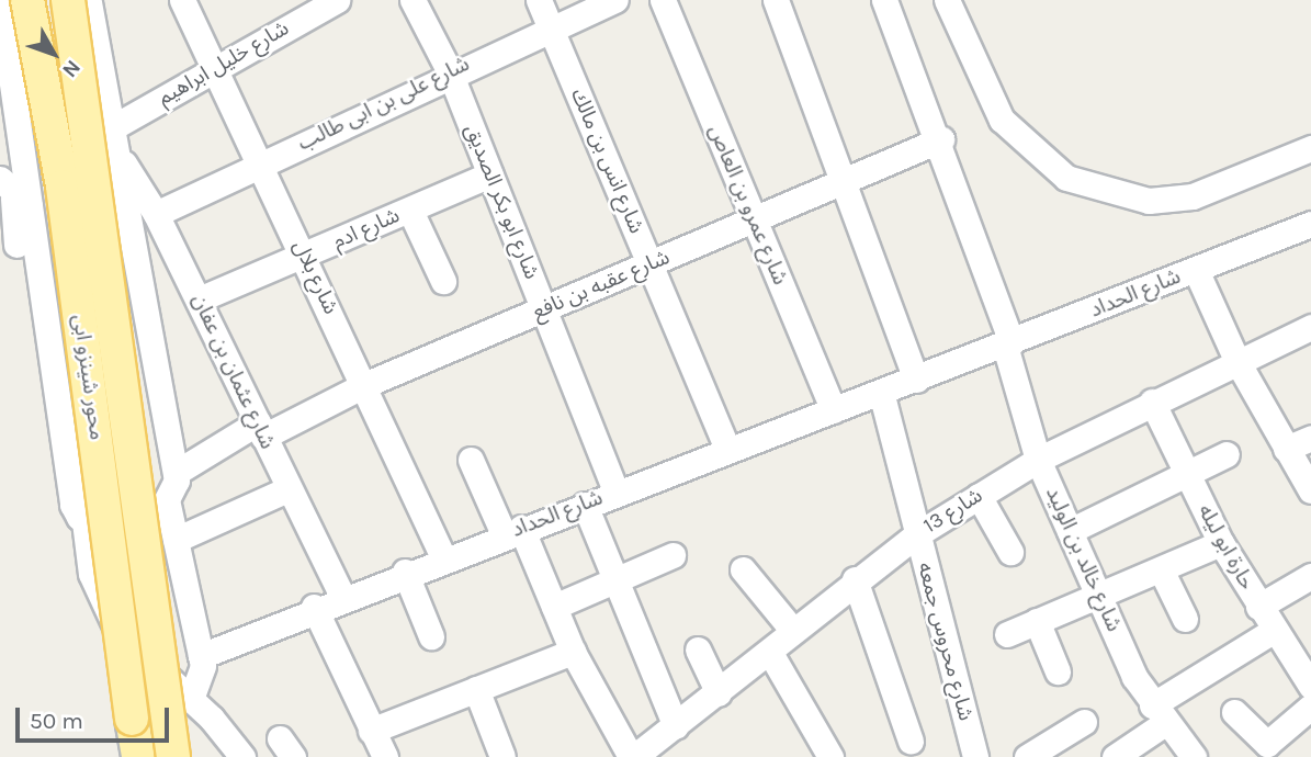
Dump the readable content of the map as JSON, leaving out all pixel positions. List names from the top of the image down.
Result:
{
  "streets": {
    "main road": ["محور شينزو ابى"],
    "street": [
      "شارع خليل ابراهيم",
      "شارع على بن ابى طالب",
      "شارع انس بن مالك",
      "شارع ابو بكر الصديق",
      "شارع عمرو بن العاص",
      "شارع ادم",
      "شارع بلال",
      "شارع عقبه بن نافع",
      "شارع الحداد",
      "شارع عثمان بن عفان",
      "شارع 13",
      "حارة ابو ليله",
      "شارع خالد بن الوليد",
      "شارع محروس جمعه"
    ]
  },
  "crossings": [
    ["شارع خليل ابراهيم", "شارع بلال"],
    ["شارع خليل ابراهيم", "شارع عثمان بن عفان"],
    ["شارع على بن ابى طالب", "شارع انس بن مالك"],
    ["شارع على بن ابى طالب", "شارع ابو بكر الصديق"],
    ["شارع على بن ابى طالب", "شارع بلال"],
    ["شارع على بن ابى طالب", "شارع عثمان بن عفان"],
    ["شارع انس بن مالك", "شارع عقبه بن نافع"],
    ["شارع انس بن مالك", "شارع الحداد"],
    ["شارع ابو بكر الصديق", "شارع ادم"],
    ["شارع ابو بكر الصديق", "شارع عقبه بن نافع"],
    ["شارع ابو بكر الصديق", "شارع الحداد"],
    ["شارع عمرو بن العاص", "شارع عقبه بن نافع"],
    ["شارع عمرو بن العاص", "شارع الحداد"],
    ["شارع ادم", "شارع بلال"],
    ["شارع ادم", "شارع عثمان بن عفان"],
    ["شارع بلال", "شارع عقبه بن نافع"],
    ["شارع بلال", "شارع الحداد"],
    ["شارع عقبه بن نافع", "شارع عثمان بن عفان"],
    ["شارع عقبه بن نافع", "شارع خالد بن الوليد"],
    ["شارع الحداد", "شارع عثمان بن عفان"],
    ["شارع الحداد", "شارع خالد بن الوليد"],
    ["شارع الحداد", "شارع محروس جمعه"],
    ["شارع 13", "حارة ابو ليله"],
    ["شارع 13", "شارع خالد بن الوليد"],
    ["شارع 13", "شارع محروس جمعه"]
  ],
  "scale_bar": "50 m",
  "north": "bottom right"
}
